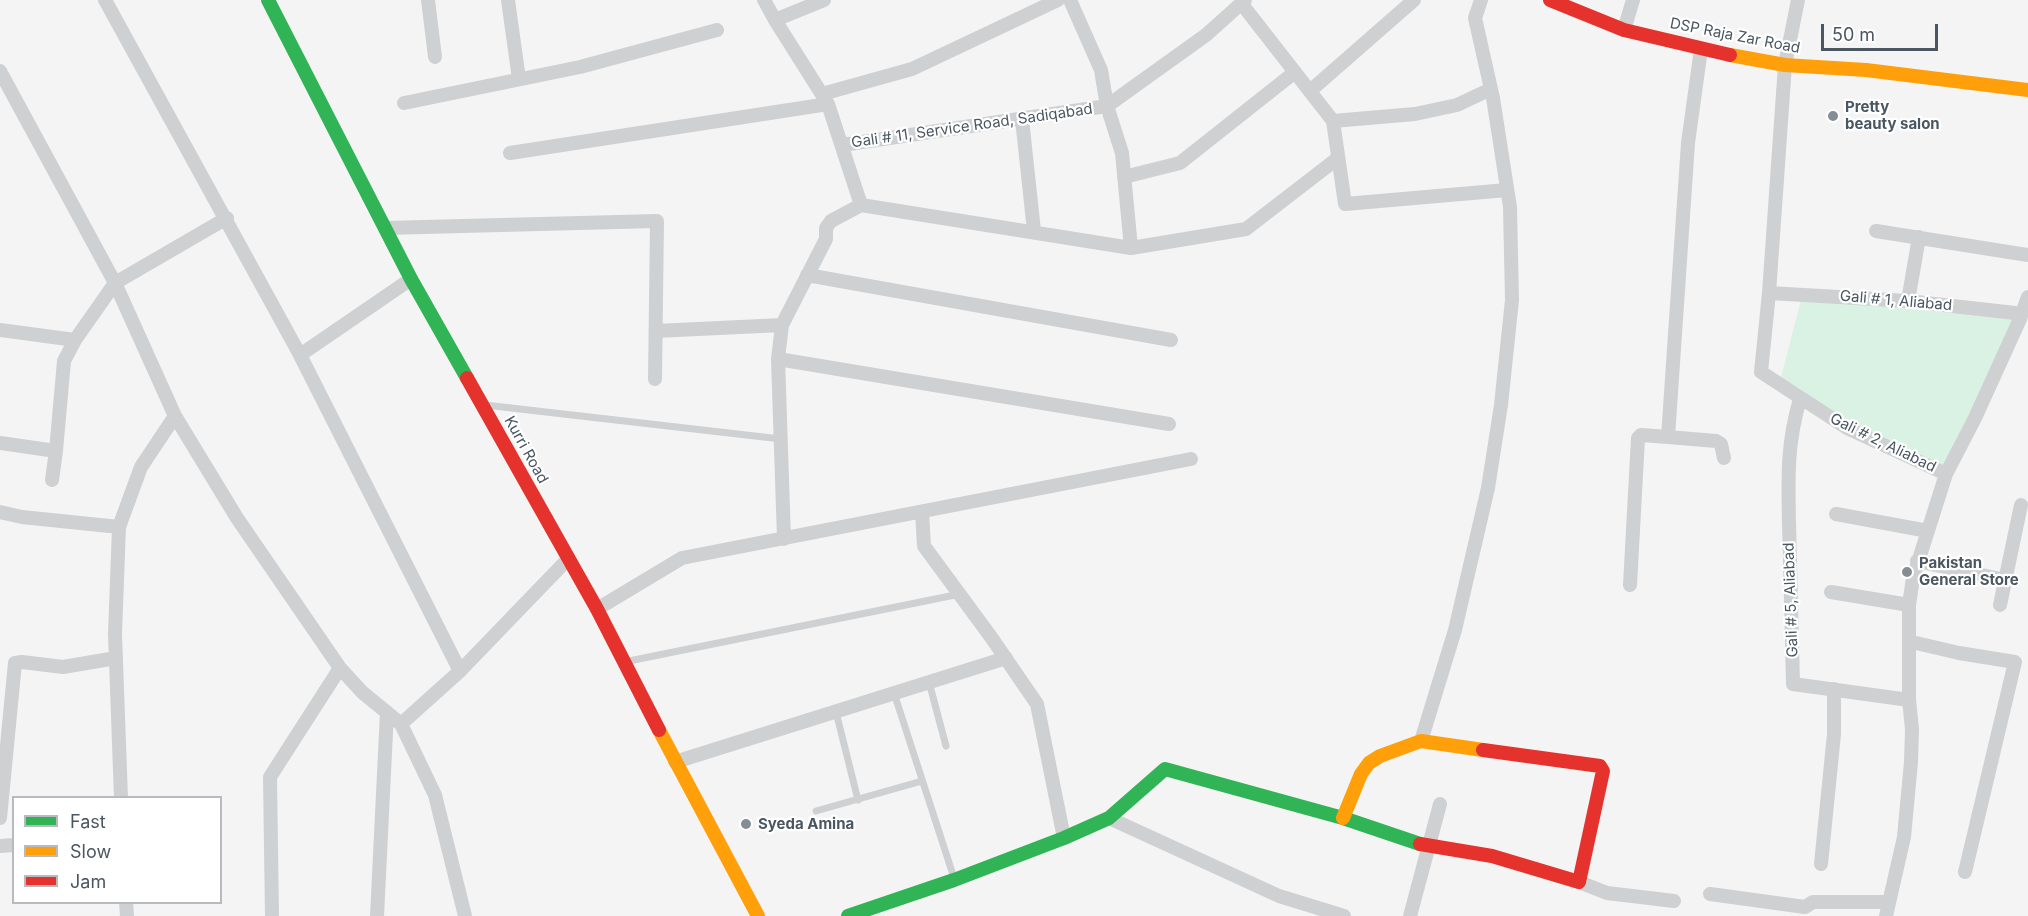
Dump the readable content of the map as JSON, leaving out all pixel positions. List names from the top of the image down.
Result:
{
  "streets": {
    "street": [
      "DSP Raja Zar Road",
      "Gali # 11, Service Road, Sadiqabad",
      "Gali # 1, Aliabad",
      "Gali # 2, Aliabad",
      "Kurri Road",
      "Gali # 5, Aliabad"
    ]
  },
  "crossings": [
    ["Gali # 1, Aliabad", "Gali # 2, Aliabad"],
    ["Gali # 2, Aliabad", "Gali # 5, Aliabad"]
  ],
  "places": ["Pretty beauty salon", "Pakistan General Store", "Syeda Amina"],
  "legend": ["Fast", "Slow", "Jam"],
  "scale_bar": "50 m"
}
